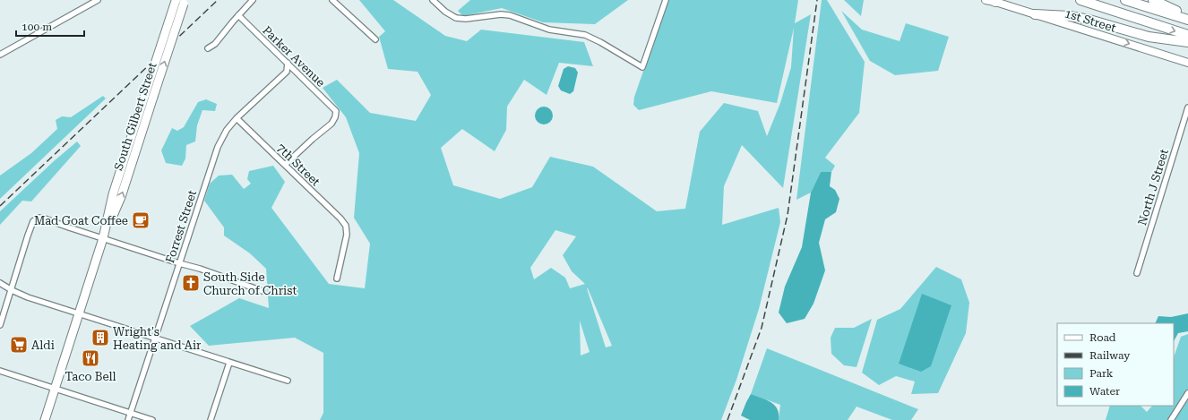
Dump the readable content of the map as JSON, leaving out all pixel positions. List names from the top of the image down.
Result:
{
  "streets": {
    "main road": ["South Gilbert Street"],
    "street": [
      "1st Street",
      "Parker Avenue",
      "7th Street",
      "North J Street",
      "Forrest Street"
    ]
  },
  "crossings": [
    ["Parker Avenue", "7th Street"],
    ["Parker Avenue", "Forrest Street"],
    ["7th Street", "Forrest Street"]
  ],
  "one_way": ["1st Street"],
  "places": {
    "cafe": ["Mad Goat Coffee"],
    "church": ["South Side Church of Christ"],
    "building": ["Wright's Heating and Air"],
    "supermarket": ["Aldi"],
    "restaurant": ["Taco Bell"]
  },
  "legend": [
    "Road",
    "Railway",
    "Park",
    "Water"
  ],
  "scale_bar": "100 m"
}
